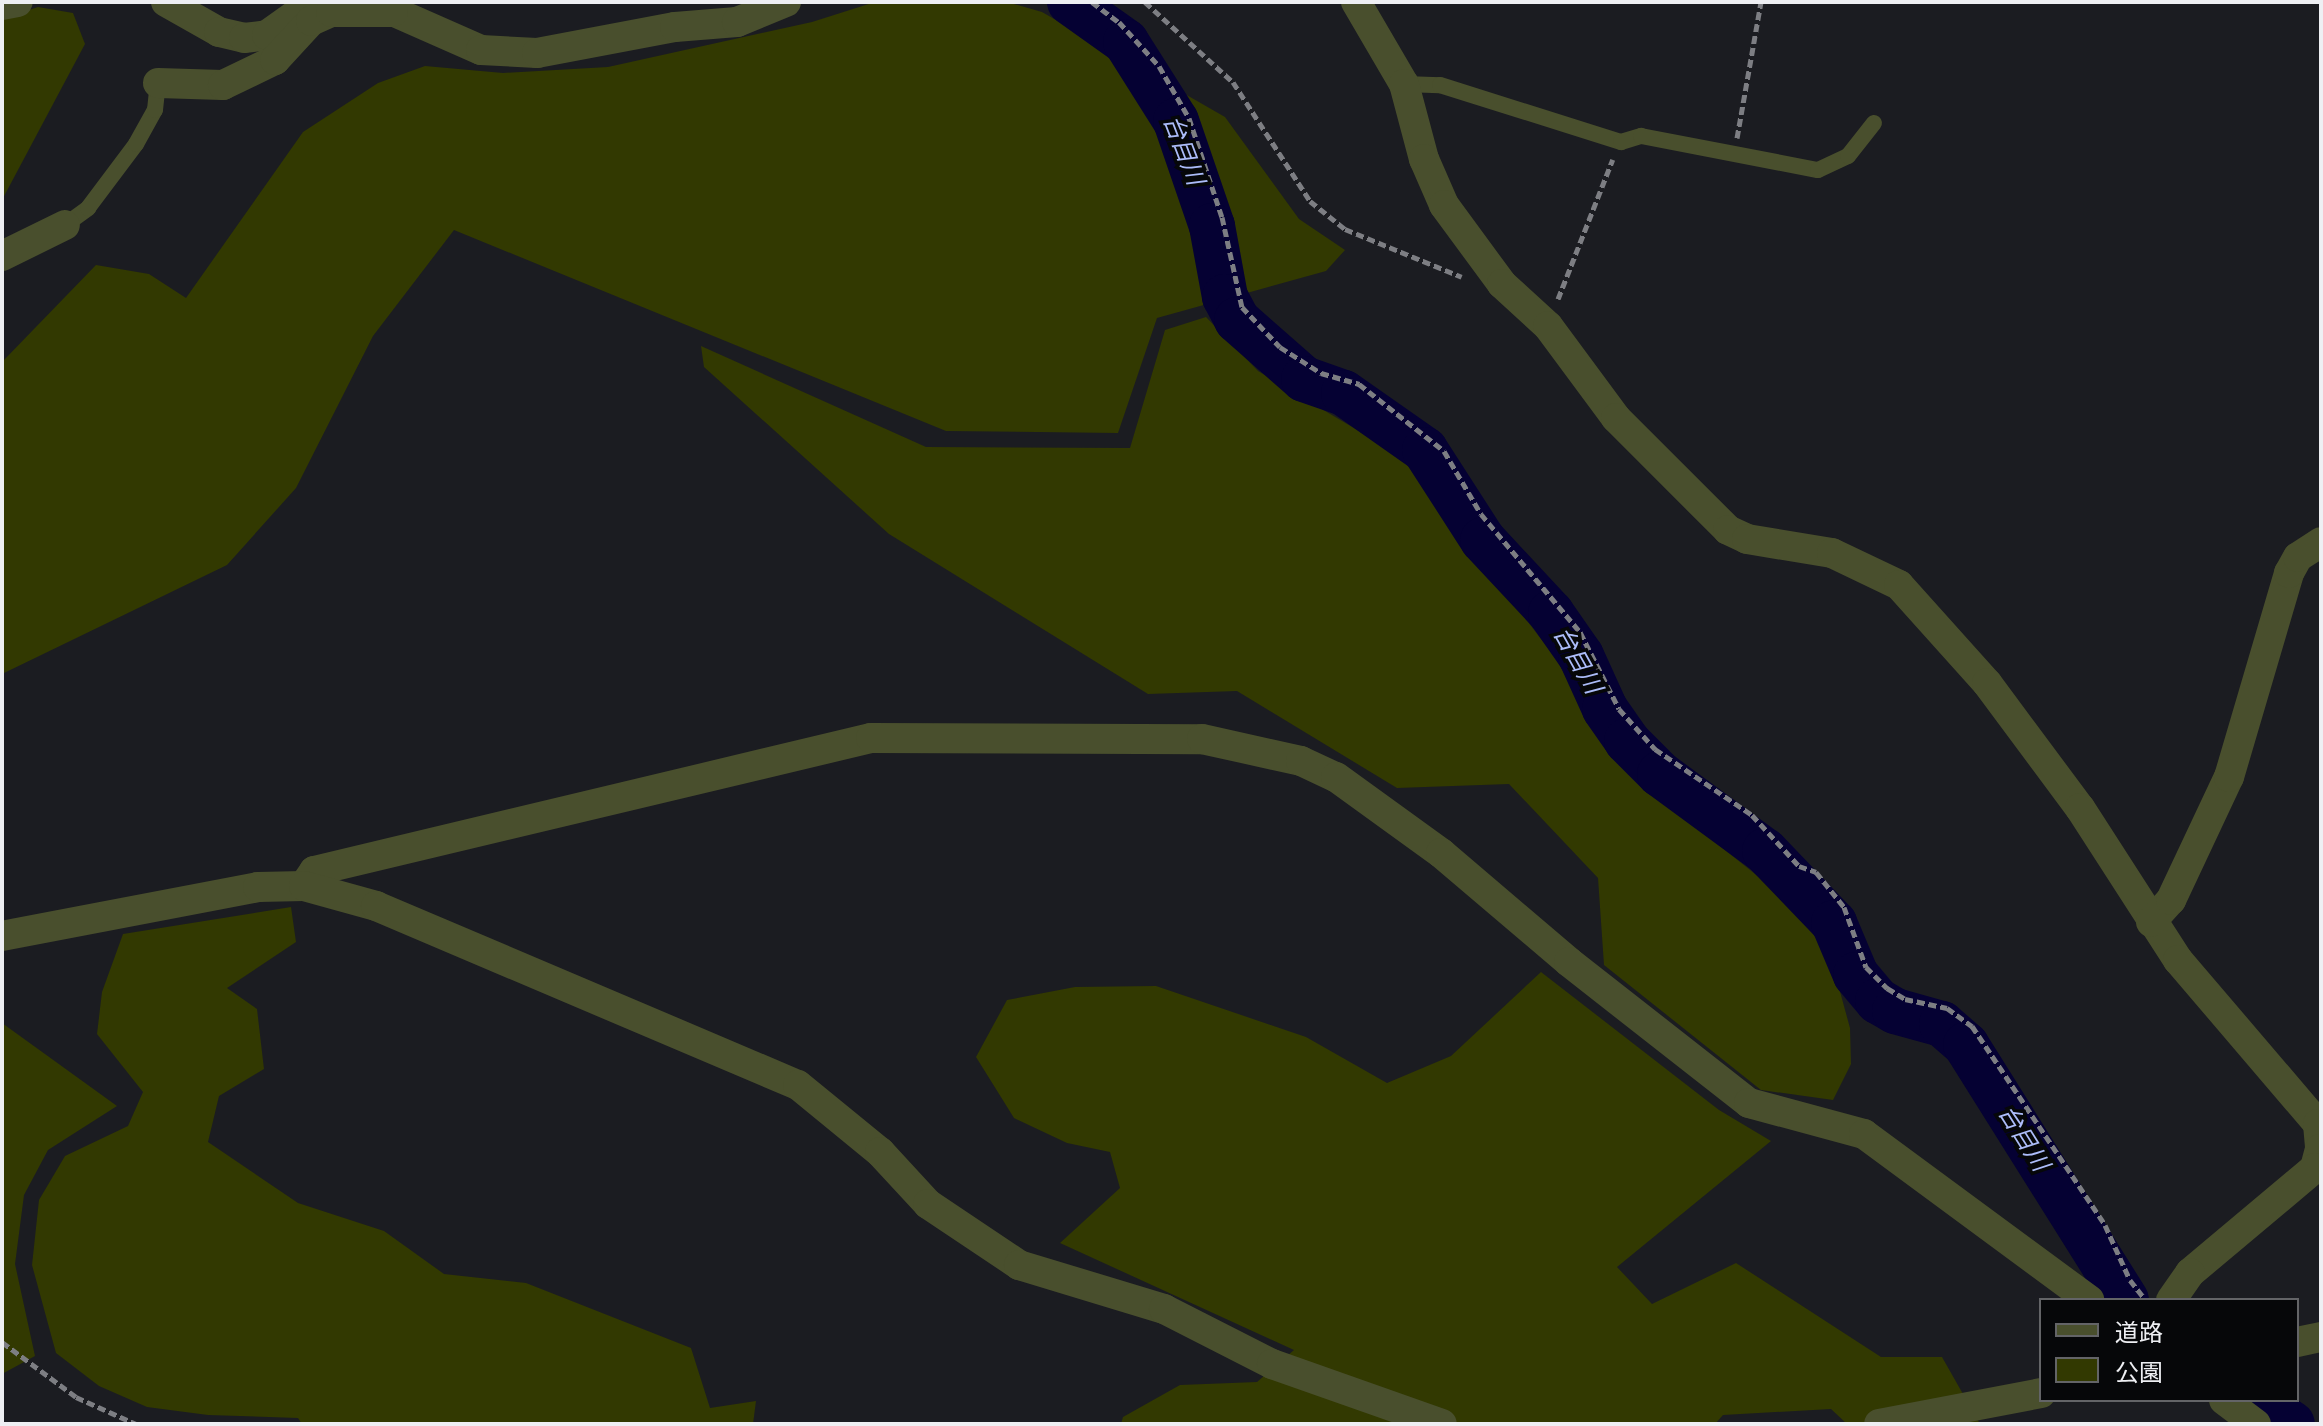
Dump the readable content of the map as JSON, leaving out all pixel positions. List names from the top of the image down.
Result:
{
  "water": ["台目川"],
  "legend": ["道路", "公園"]
}
